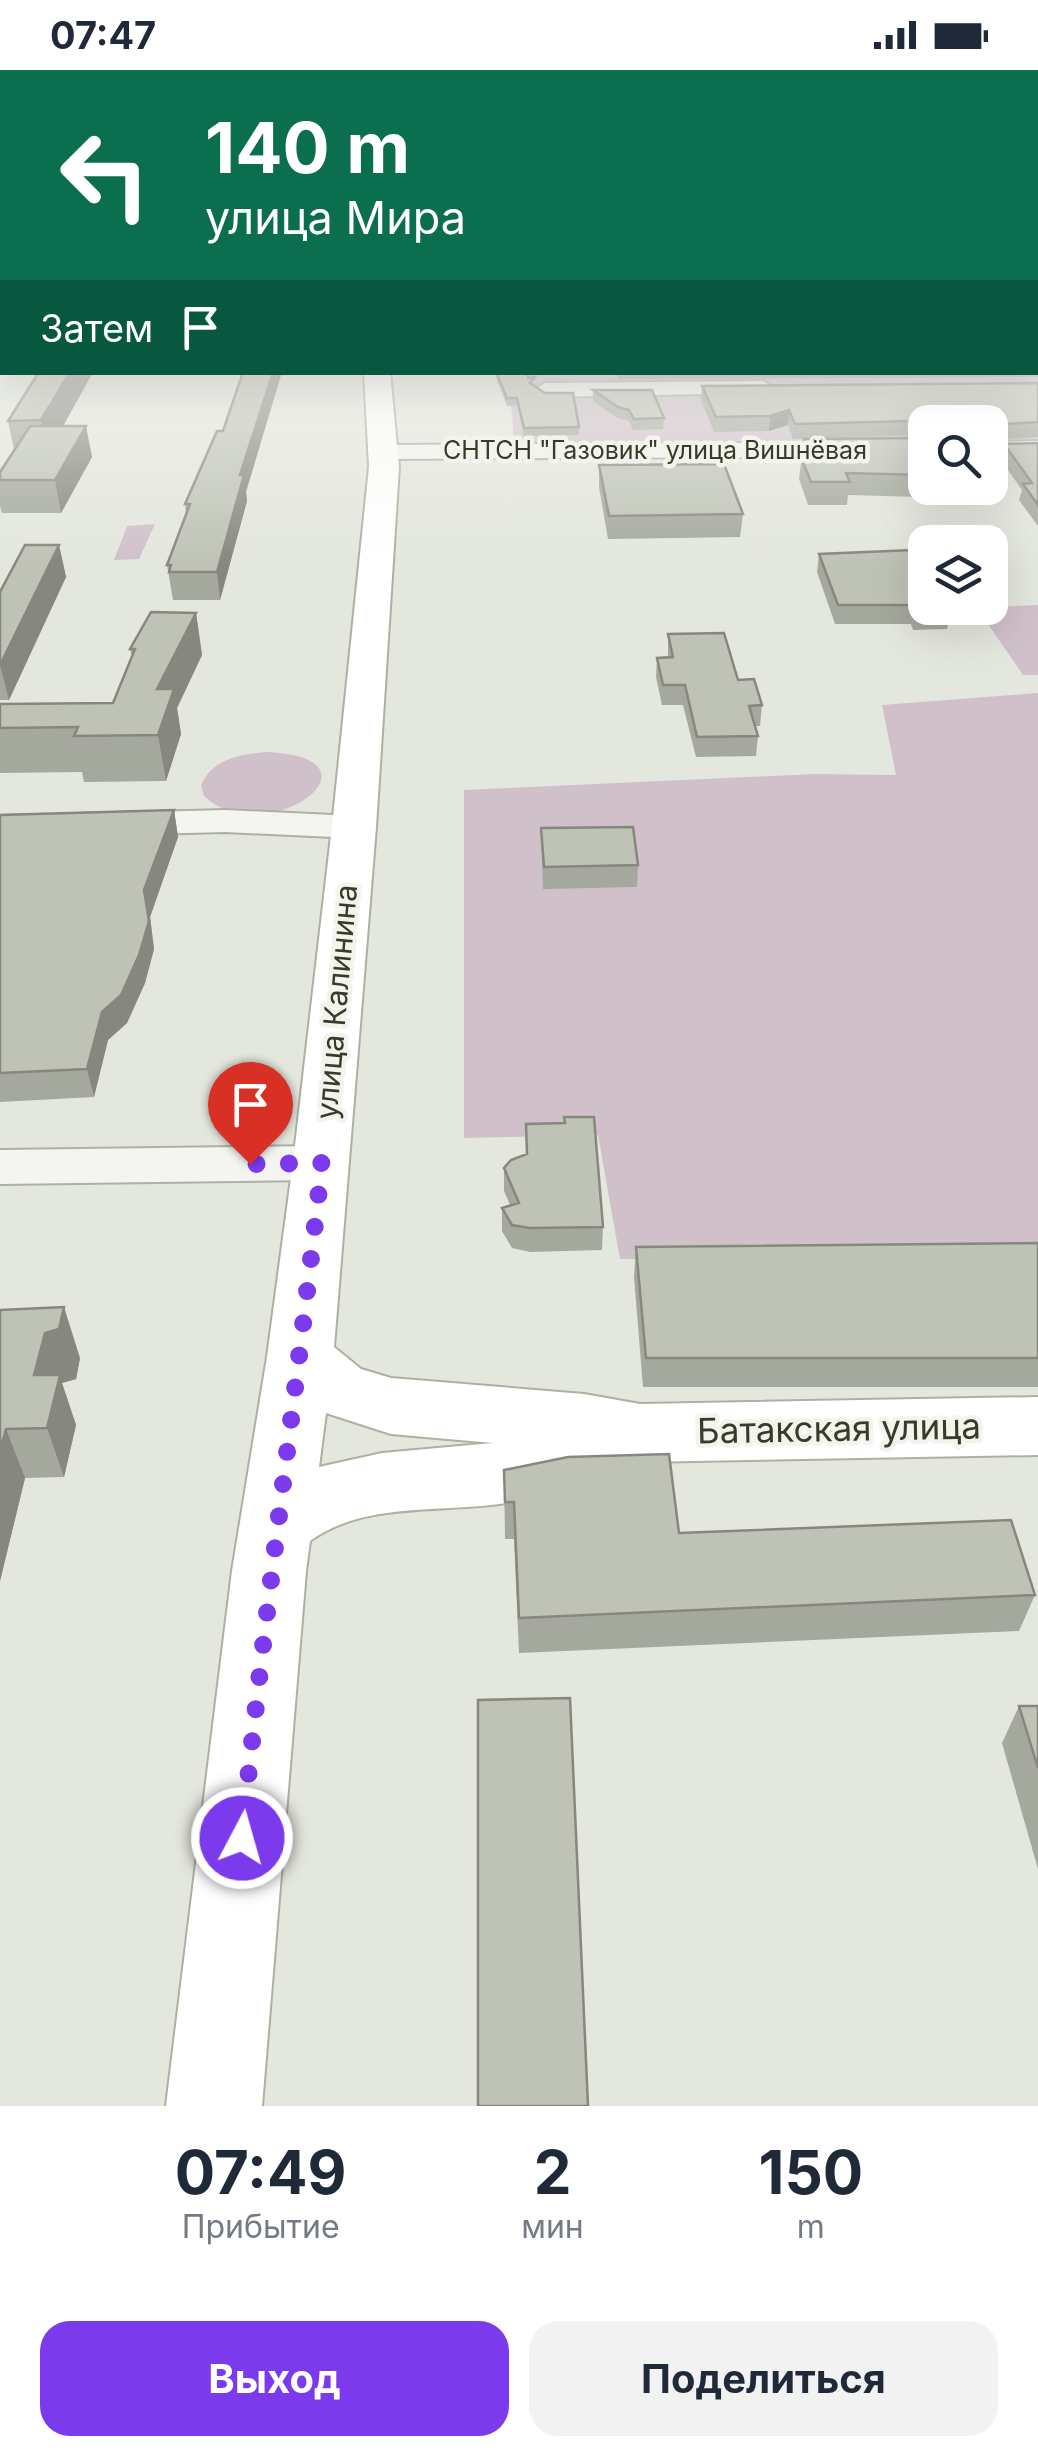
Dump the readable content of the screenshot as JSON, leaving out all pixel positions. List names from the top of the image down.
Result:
{
  "streets": {
    "main road": ["улица Калинина", "Батакская улица"],
    "street": ["СНТСН \"Газовик\" улица Вишнёвая"]
  },
  "crossings": [
    ["СНТСН \"Газовик\" улица Вишнёвая", "улица Калинина"],
    ["улица Калинина", "Батакская улица"]
  ],
  "page": {
    "status": "07:47",
    "turn": ["140 m", "улица Мира"],
    "then": "Затем",
    "eta": [
      "07:49",
      "Прибытие",
      "2",
      "мин",
      "150",
      "m"
    ],
    "buttons": ["Выход", "Поделиться"]
  }
}
